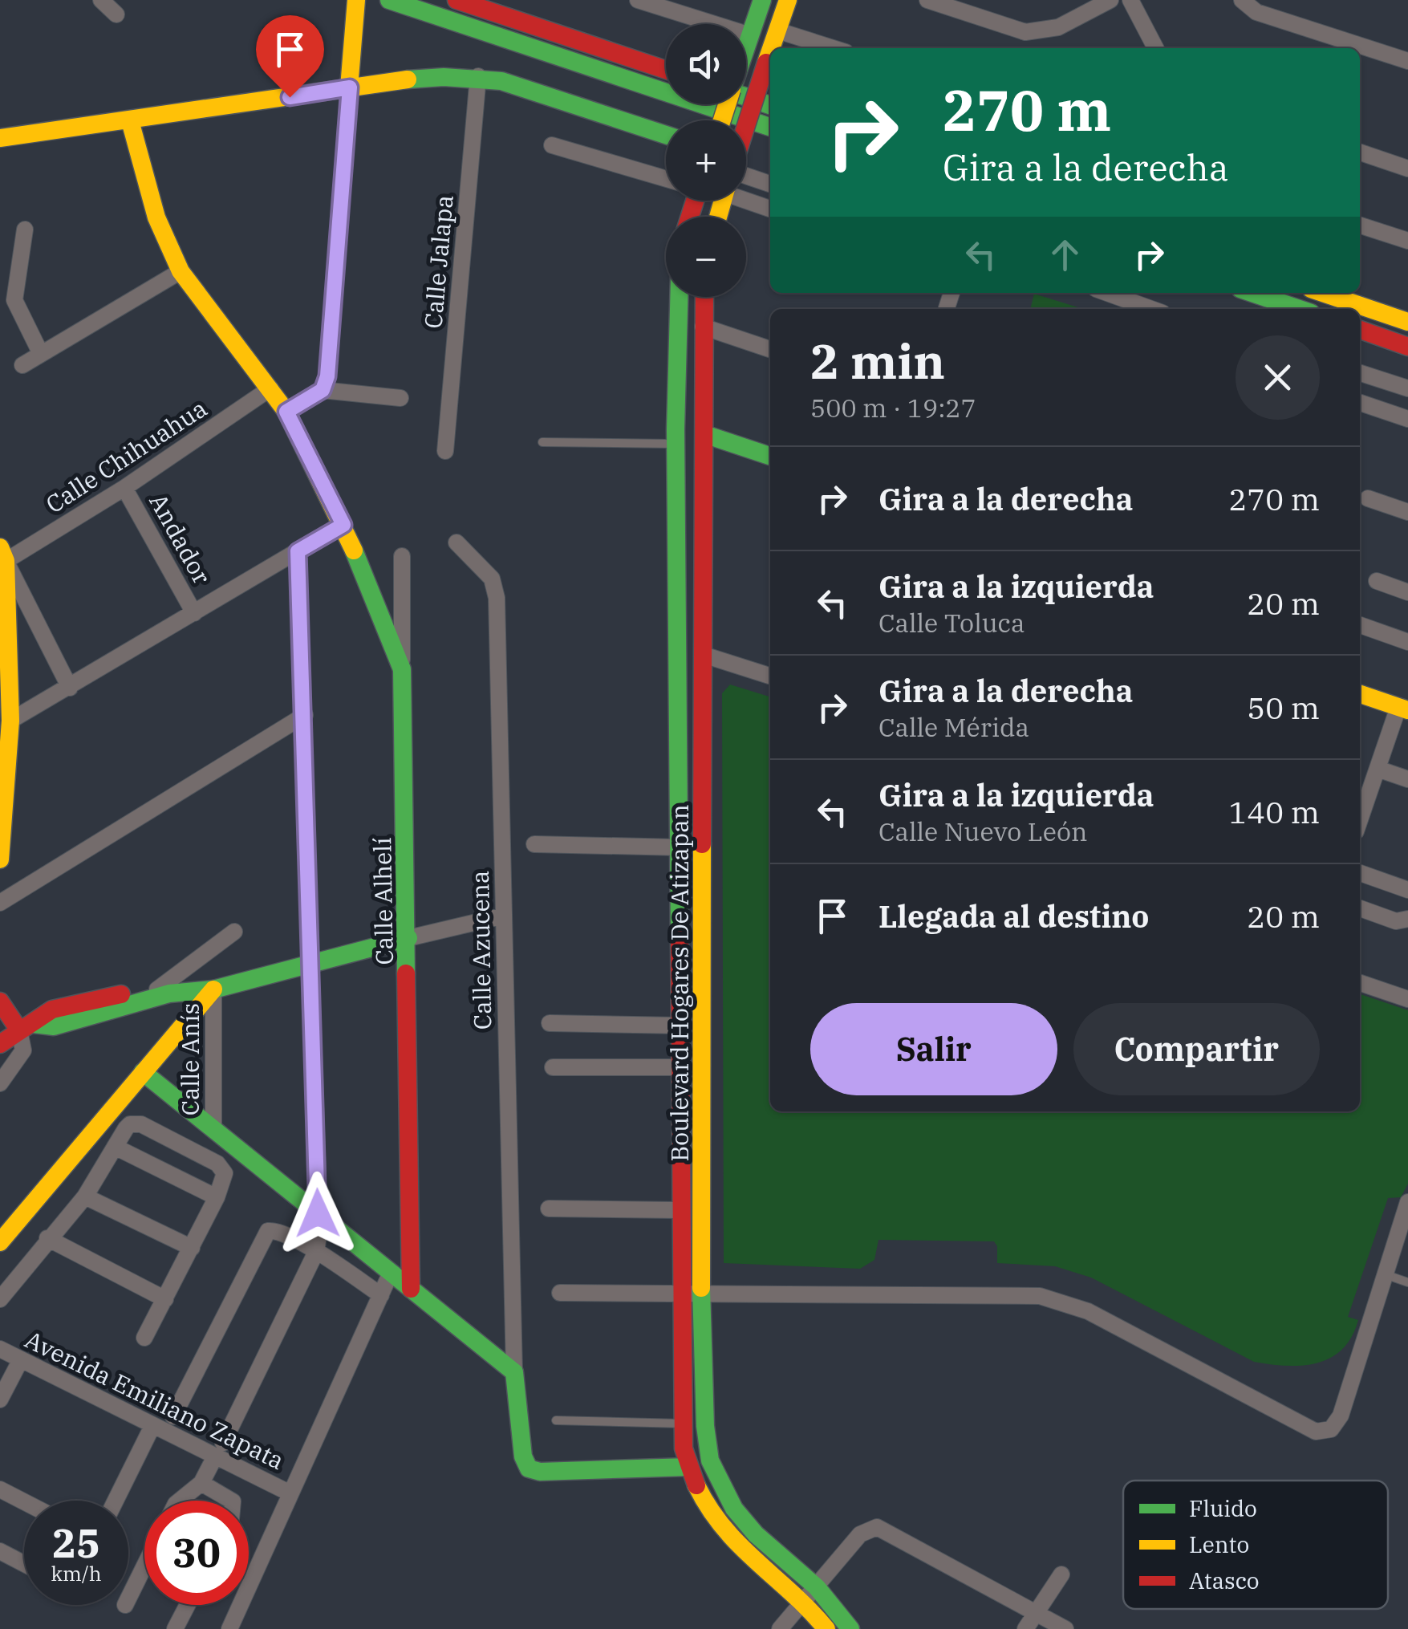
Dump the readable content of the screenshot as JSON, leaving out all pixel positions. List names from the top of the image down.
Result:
{
  "streets": {
    "main road": ["Calle Alhelí", "Boulevard Hogares De Atizapan"],
    "street": [
      "Calle Jalapa",
      "Calle Chihuahua",
      "Andador",
      "Calle Azucena",
      "Calle Anís",
      "Avenida Emiliano Zapata"
    ]
  },
  "crossings": [
    ["Calle Chihuahua", "Andador"],
    ["Calle Chihuahua", "Calle Alhelí"]
  ],
  "legend": ["Fluido", "Lento", "Atasco"],
  "page": {
    "map_buttons": ["+", "−"],
    "turn": ["270 m", "Gira a la derecha"],
    "heading": ["2 min", "500 m · 19:27"],
    "list": [
      {
        "name": "Gira a la derecha",
        "value": "270 m"
      },
      {
        "name": "Gira a la izquierda",
        "note": "Calle Toluca",
        "value": "20 m"
      },
      {
        "name": "Gira a la derecha",
        "note": "Calle Mérida",
        "value": "50 m"
      },
      {
        "name": "Gira a la izquierda",
        "note": "Calle Nuevo León",
        "value": "140 m"
      },
      {
        "name": "Llegada al destino",
        "value": "20 m"
      }
    ],
    "buttons": ["Salir", "Compartir"],
    "speed": "25 km/h",
    "limit": "30"
  }
}
